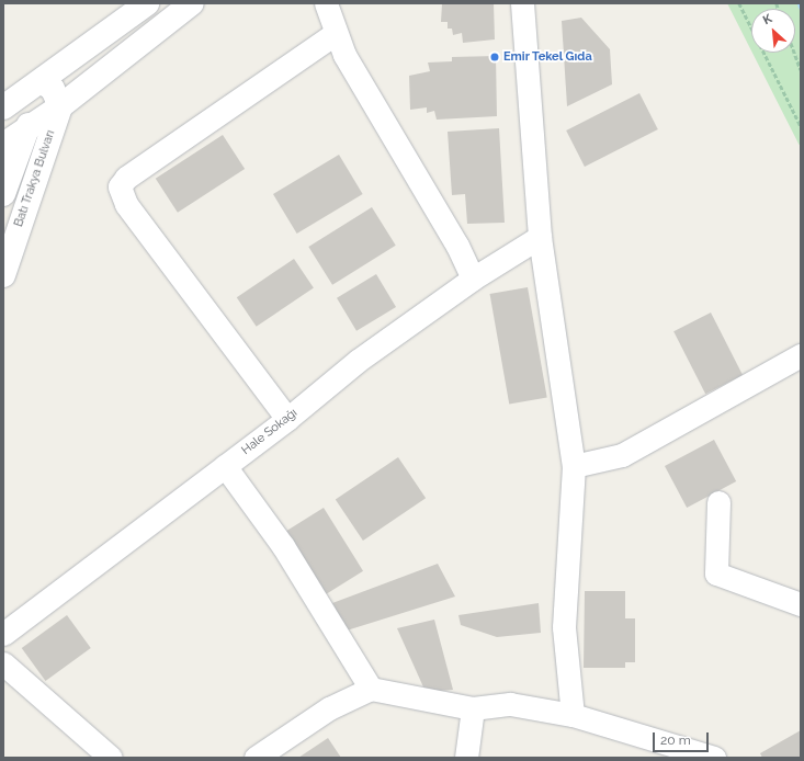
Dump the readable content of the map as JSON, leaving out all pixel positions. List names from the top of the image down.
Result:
{
  "streets": {
    "main road": ["Batı Trakya Bulvarı"],
    "street": ["Hale Sokağı"]
  },
  "places": ["Emir Tekel Gıda"],
  "scale_bar": "20 m",
  "north": "top left"
}
